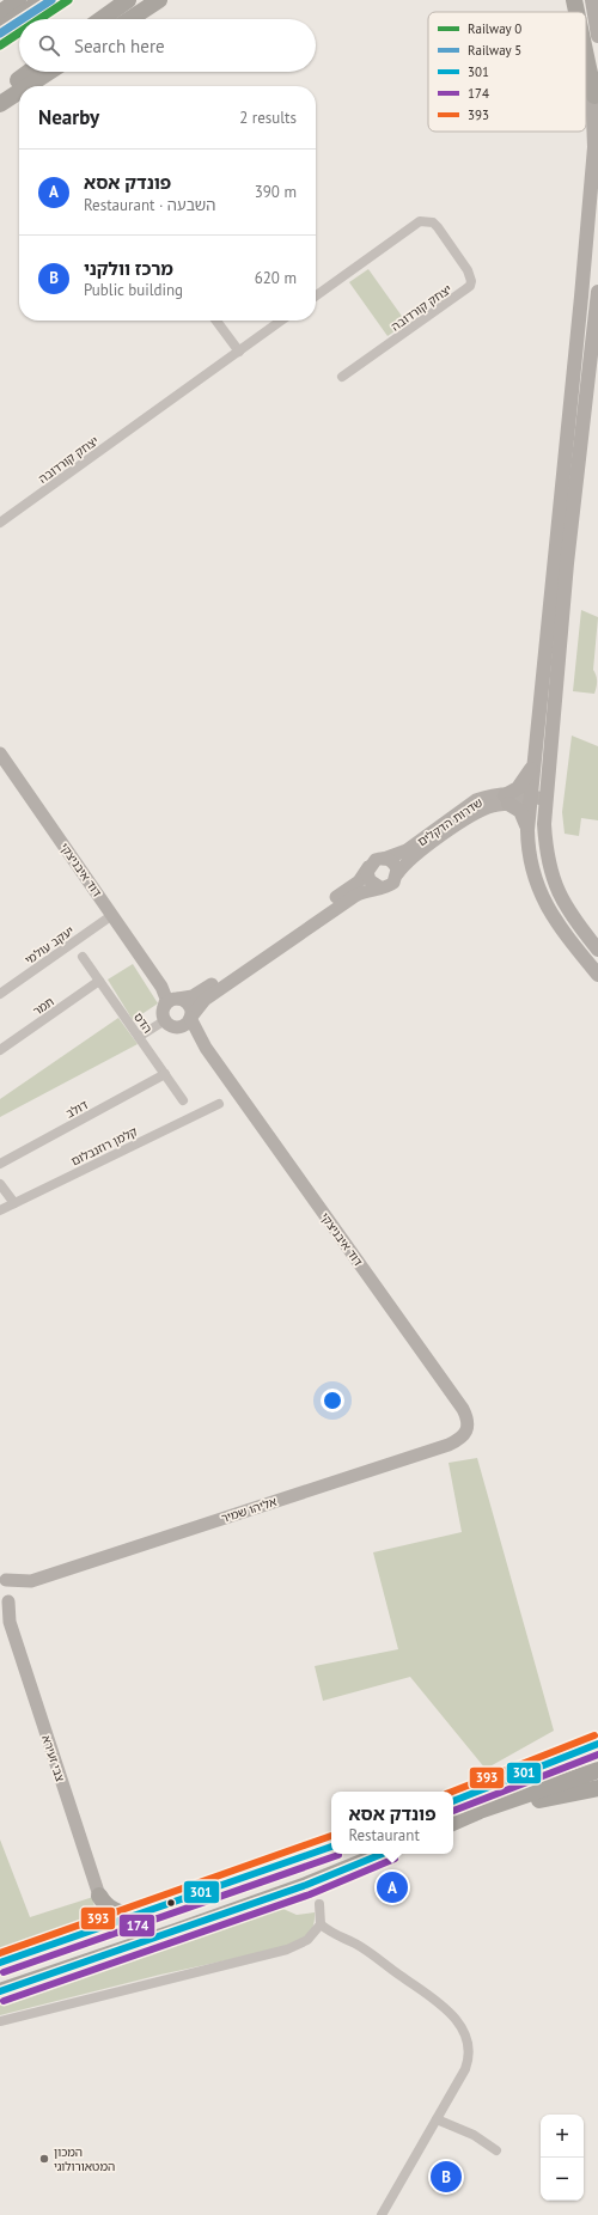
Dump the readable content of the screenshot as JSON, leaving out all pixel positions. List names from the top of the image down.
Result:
{
  "streets": {
    "street": [
      "יצחק קורדובה",
      "שדרות הדקלים",
      "דוד איבניצקי",
      "יעקב עולמי",
      "תמר",
      "הדס",
      "דולב",
      "קלמן רוזנבלום",
      "אליהו שמיר",
      "צבי זעירא"
    ]
  },
  "crossings": [
    ["דוד איבניצקי", "יעקב עולמי"],
    ["דוד איבניצקי", "אליהו שמיר"],
    ["תמר", "הדס"],
    ["הדס", "דולב"],
    ["אליהו שמיר", "צבי זעירא"]
  ],
  "places": ["המכון המטאורולוגי"],
  "lines": [
    "rail line 0",
    "rail line 5",
    "transit line 393",
    "transit line 301",
    "transit line 174"
  ],
  "legend": [
    "Railway 0",
    "Railway 5",
    "301",
    "174",
    "393"
  ],
  "page": {
    "search": "Search here",
    "heading": ["Nearby", "2 results"],
    "list": [
      {
        "mark": "A",
        "name": "פונדק אסא",
        "note": "Restaurant · השבעה",
        "value": "390 m"
      },
      {
        "mark": "B",
        "name": "מרכז וולקני",
        "note": "Public building",
        "value": "620 m"
      }
    ],
    "popup": ["פונדק אסא", "Restaurant"],
    "pins": ["A", "B"],
    "map_buttons": ["+", "−"]
  }
}
